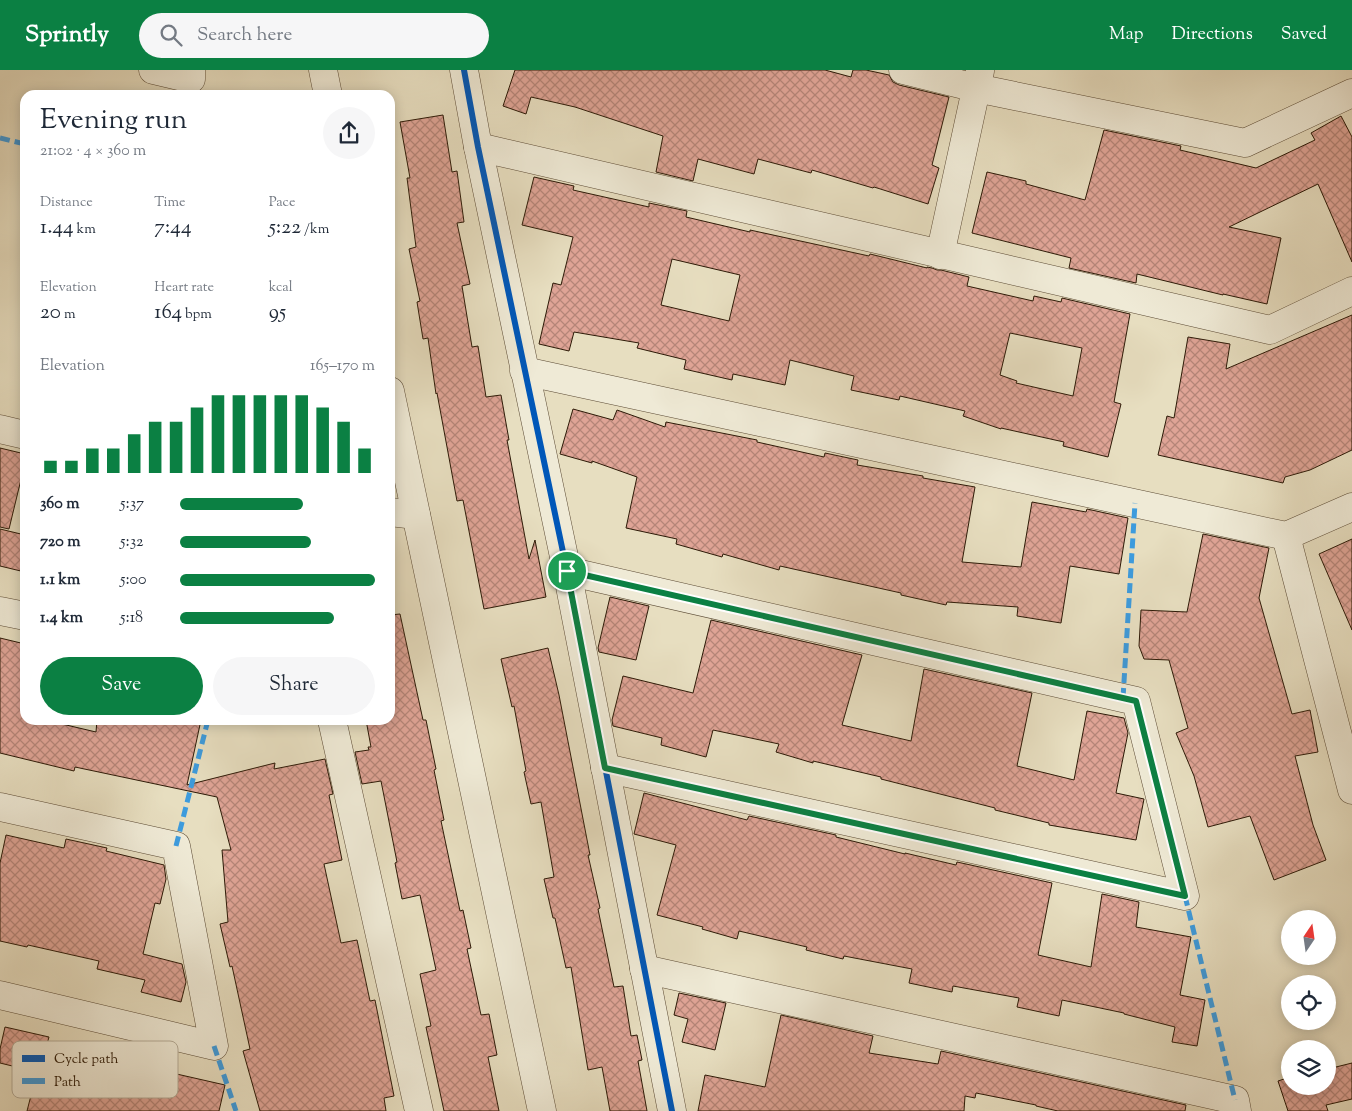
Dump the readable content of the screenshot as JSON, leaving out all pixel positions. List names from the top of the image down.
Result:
{
  "legend": ["Cycle path", "Path"],
  "north": "top",
  "page": {
    "header": "Sprintly",
    "search": "Search here",
    "nav": ["Map", "Directions", "Saved"],
    "heading": ["Evening run", "21:02 · 4 × 360 m"],
    "stats": [
      ["Distance", "1.44 km"],
      ["Time", "7:44"],
      ["Pace", "5:22 /km"],
      ["Elevation", "20 m"],
      ["Heart rate", "164 bpm"],
      ["kcal", "95"]
    ],
    "chart": ["Elevation", "165–170 m"],
    "list": [
      {
        "name": "360 m",
        "note": "5:37"
      },
      {
        "name": "720 m",
        "note": "5:32"
      },
      {
        "name": "1.1 km",
        "note": "5:00"
      },
      {
        "name": "1.4 km",
        "note": "5:18"
      }
    ],
    "buttons": ["Save", "Share"]
  }
}
